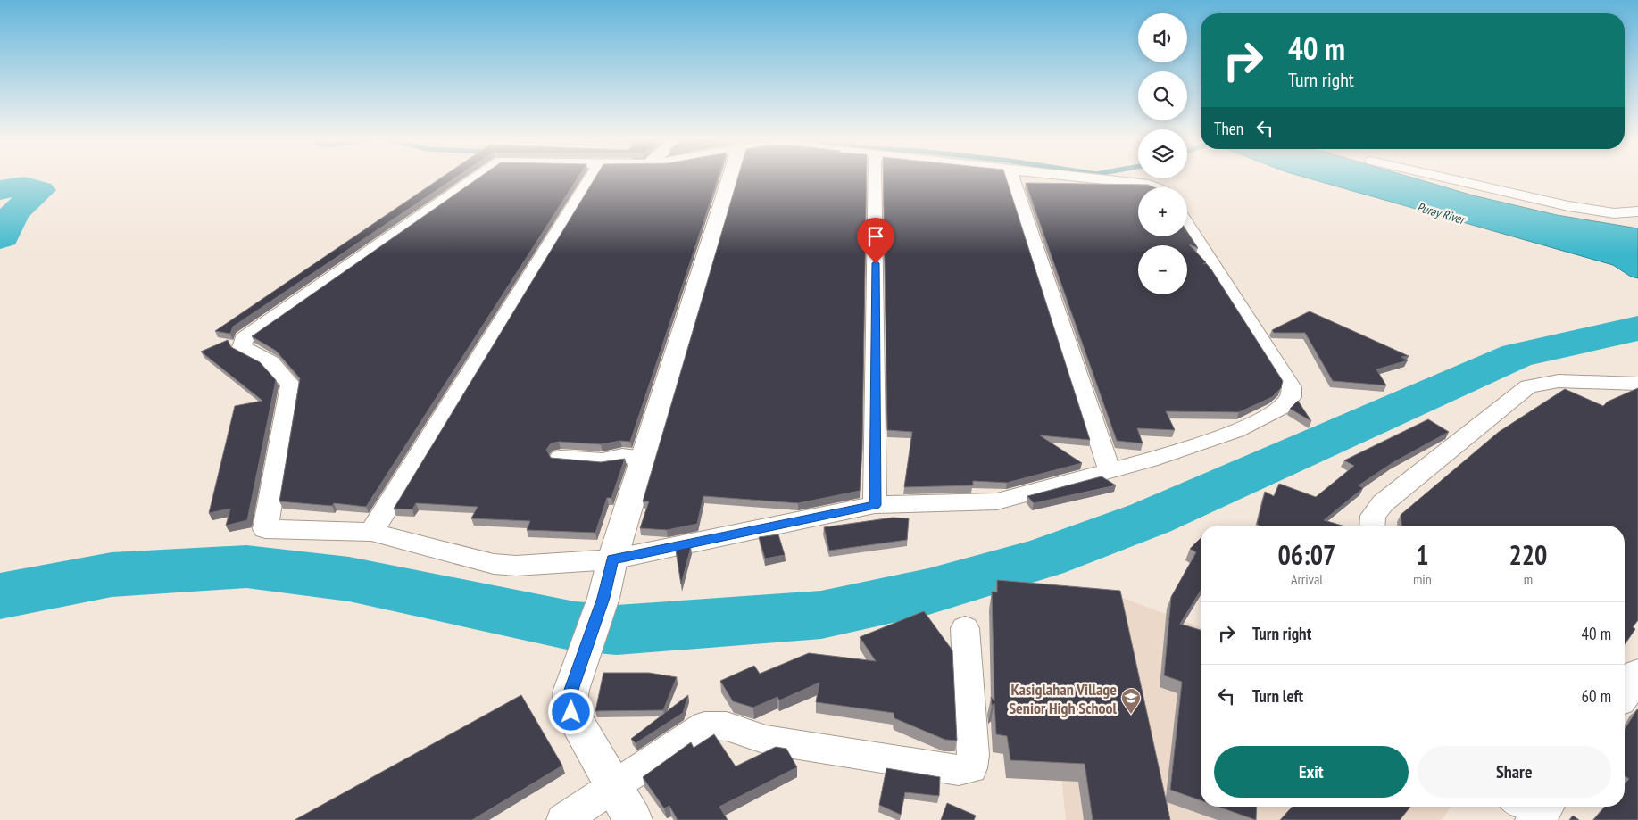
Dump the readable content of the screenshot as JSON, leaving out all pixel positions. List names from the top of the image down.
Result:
{
  "water": ["Puray River"],
  "places": {
    "school or university": ["Kasiglahan Village Senior High School"]
  },
  "page": {
    "map_buttons": ["+", "−"],
    "turn": ["40 m", "Turn right"],
    "then": "Then",
    "eta": [
      "06:07",
      "Arrival",
      "1",
      "min",
      "220",
      "m"
    ],
    "list": [
      {
        "name": "Turn right",
        "value": "40 m"
      },
      {
        "name": "Turn left",
        "value": "60 m"
      }
    ],
    "buttons": ["Exit", "Share"]
  }
}
